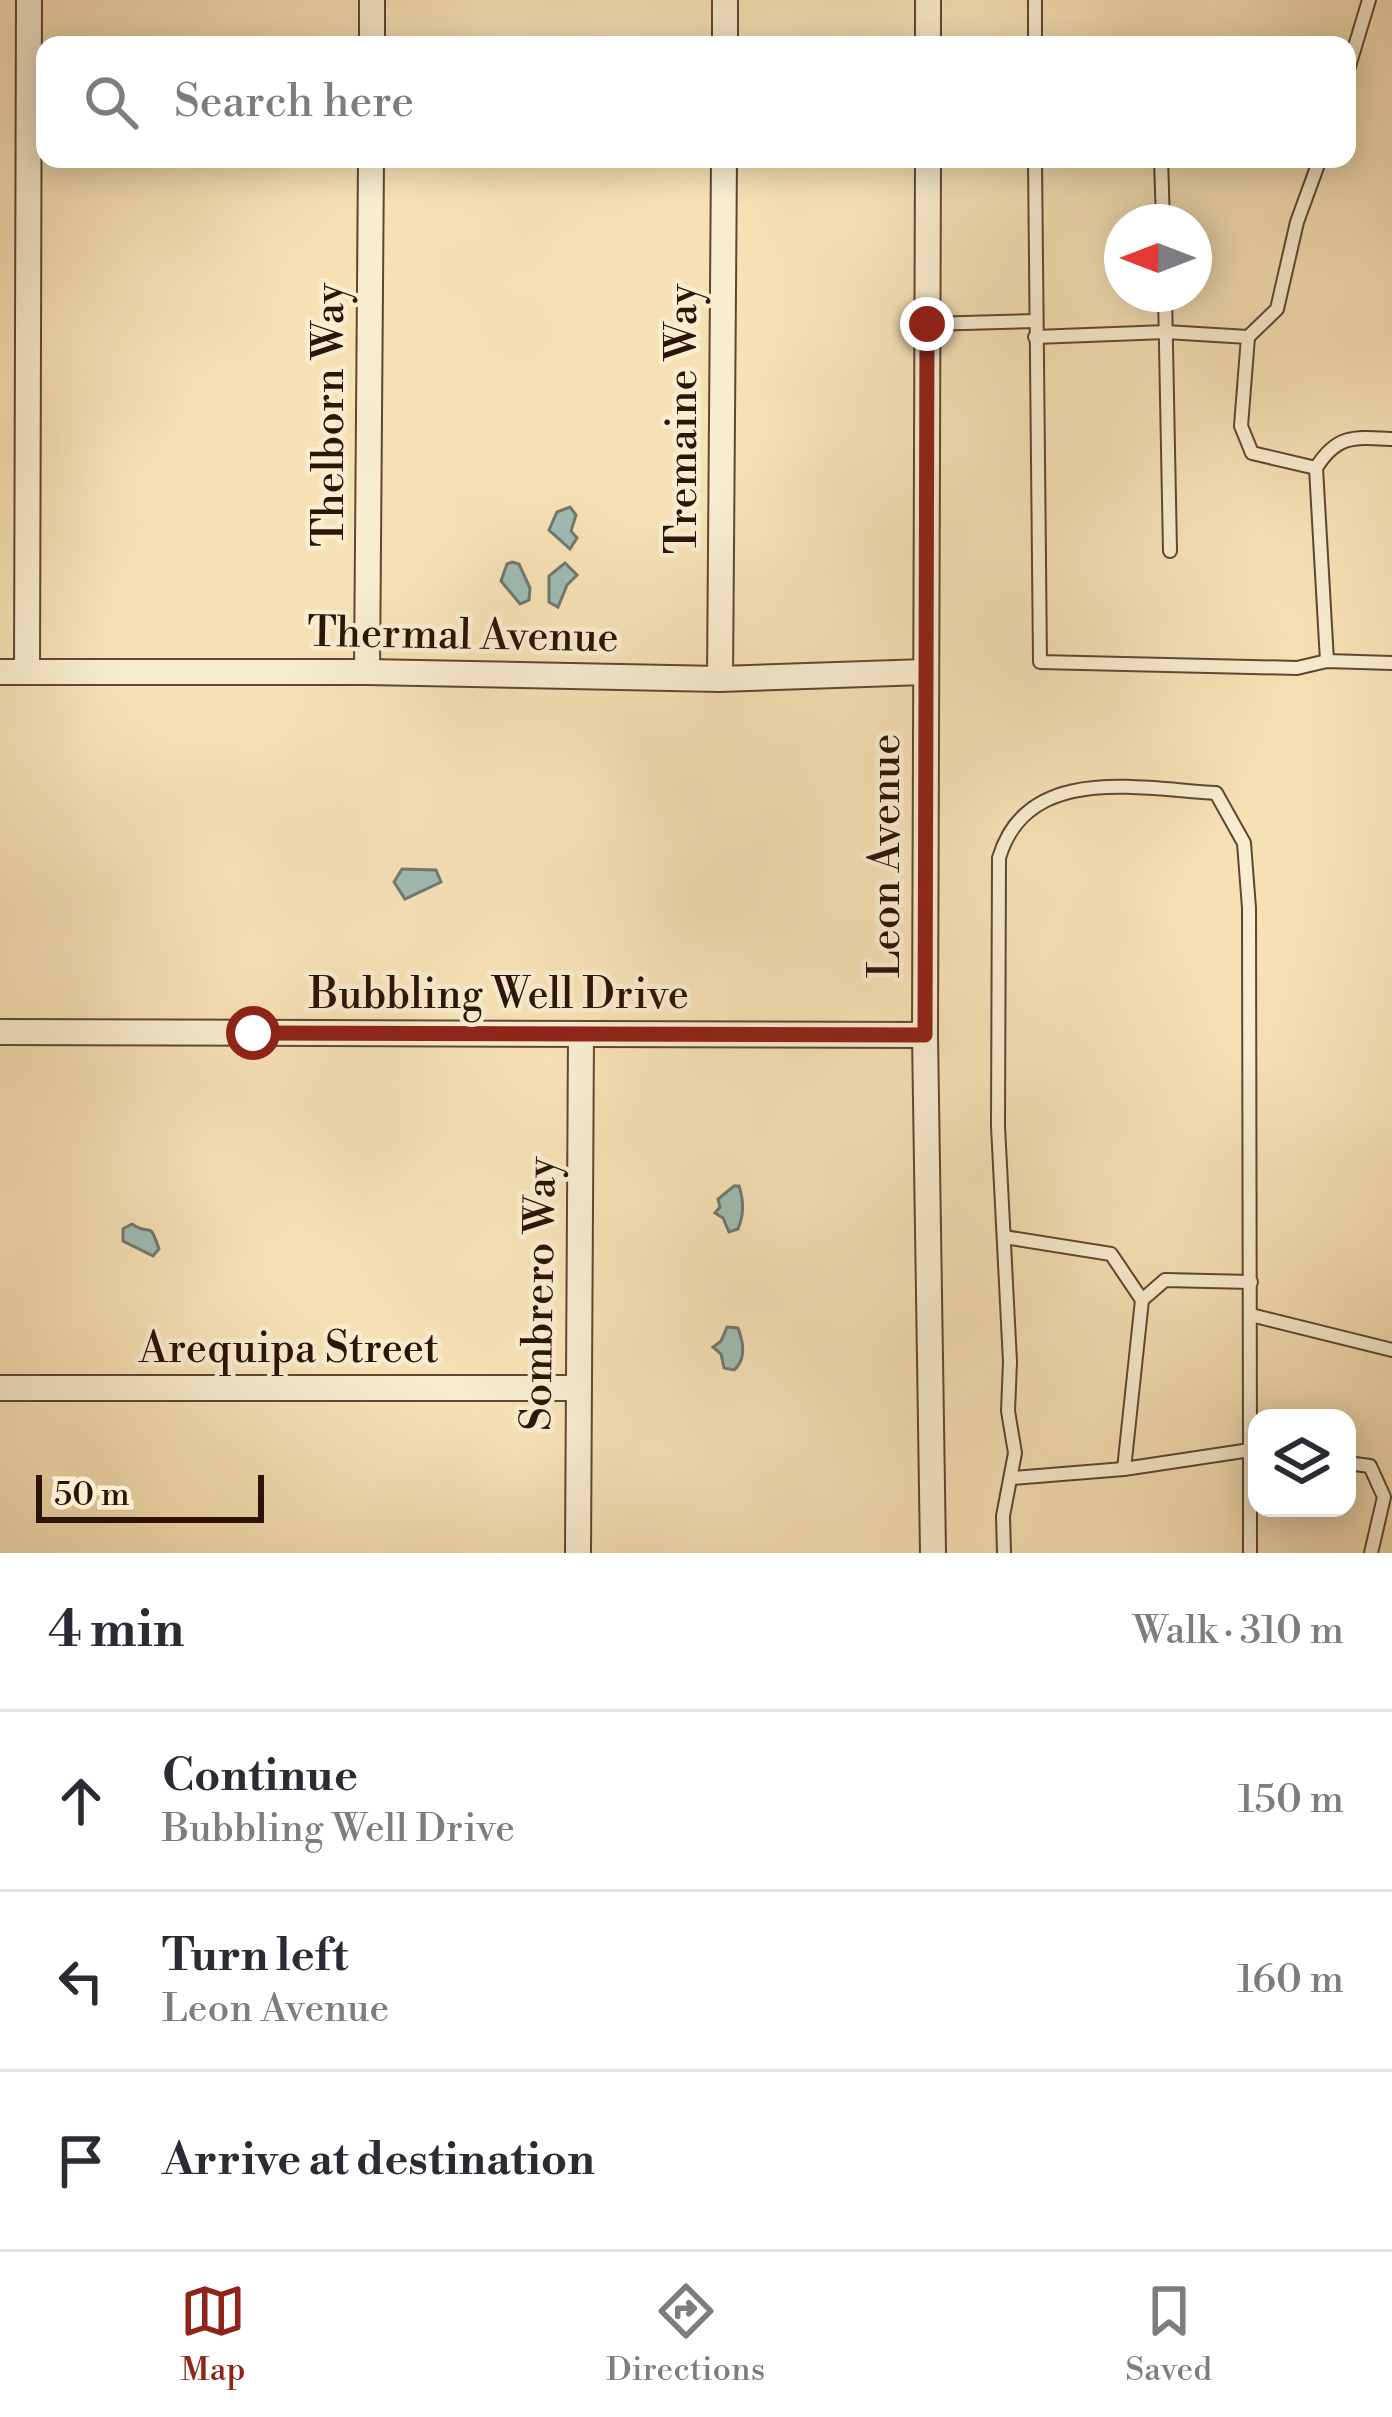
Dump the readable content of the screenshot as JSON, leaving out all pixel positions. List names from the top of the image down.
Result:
{
  "streets": {
    "street": [
      "Thelborn Way",
      "Tremaine Way",
      "Thermal Avenue",
      "Leon Avenue",
      "Bubbling Well Drive",
      "Sombrero Way",
      "Arequipa Street"
    ]
  },
  "crossings": [
    ["Thelborn Way", "Thermal Avenue"],
    ["Tremaine Way", "Thermal Avenue"],
    ["Thermal Avenue", "Leon Avenue"],
    ["Leon Avenue", "Bubbling Well Drive"],
    ["Bubbling Well Drive", "Sombrero Way"],
    ["Sombrero Way", "Arequipa Street"]
  ],
  "scale_bar": "50 m",
  "north": "left",
  "page": {
    "search": "Search here",
    "scale": "50 m",
    "heading": ["4 min", "Walk · 310 m"],
    "list": [
      ["Continue", "Bubbling Well Drive", "150 m"],
      ["Turn left", "Leon Avenue", "160 m"],
      "Arrive at destination"
    ],
    "nav": ["Map", "Directions", "Saved"]
  }
}
